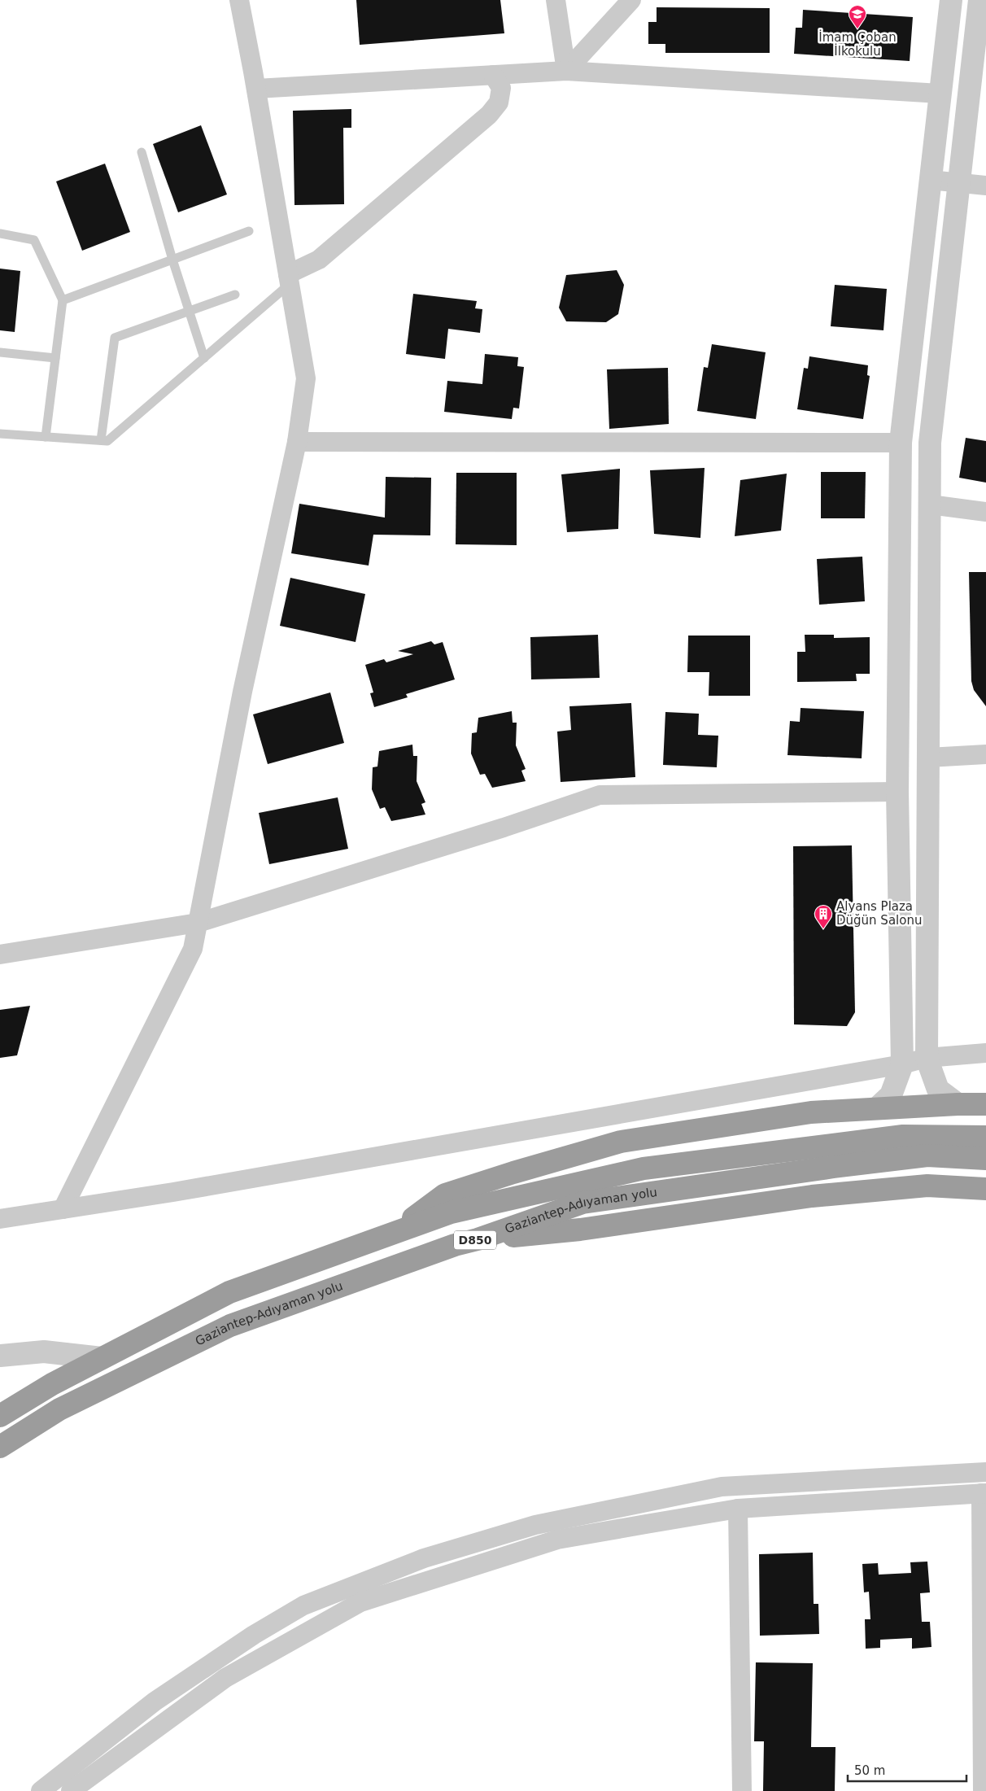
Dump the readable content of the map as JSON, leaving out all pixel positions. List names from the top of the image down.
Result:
{
  "streets": {
    "highway": ["Gaziantep-Adıyaman yolu", "D850"]
  },
  "places": {
    "school or university": ["İmam Çoban İlkokulu"],
    "building": ["Alyans Plaza Düğün Salonu"]
  },
  "scale_bar": "50 m"
}
